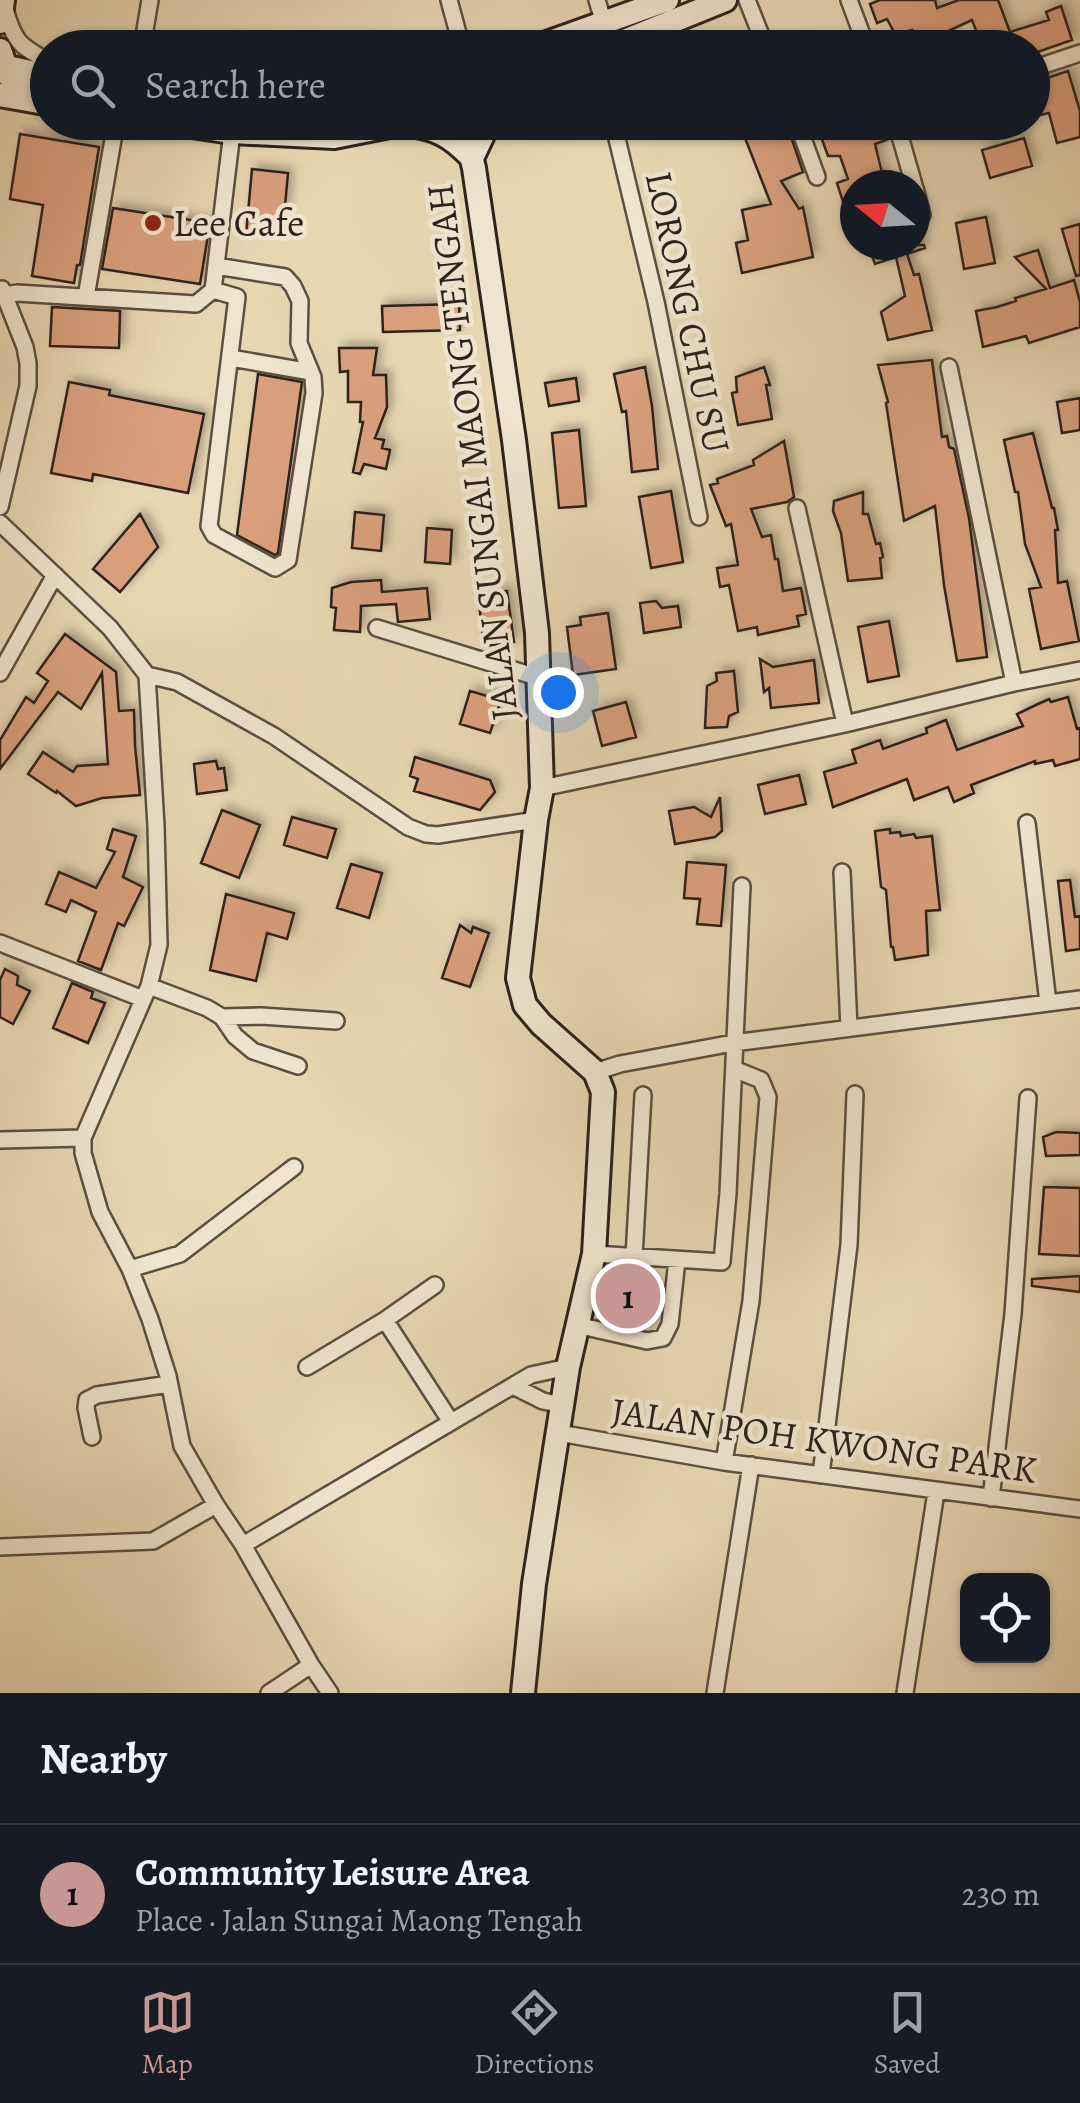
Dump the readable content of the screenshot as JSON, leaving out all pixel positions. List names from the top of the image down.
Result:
{
  "streets": {
    "street": ["LORONG CHU SU", "JALAN SUNGAI MAONG TENGAH", "JALAN POH KWONG PARK"]
  },
  "places": ["Lee Cafe"],
  "north": "left",
  "page": {
    "search": "Search here",
    "pins": "1",
    "heading": "Nearby",
    "list": [
      {
        "mark": "1",
        "name": "Community Leisure Area",
        "note": "Place · Jalan Sungai Maong Tengah",
        "value": "230 m"
      }
    ],
    "nav": ["Map", "Directions", "Saved"]
  }
}
